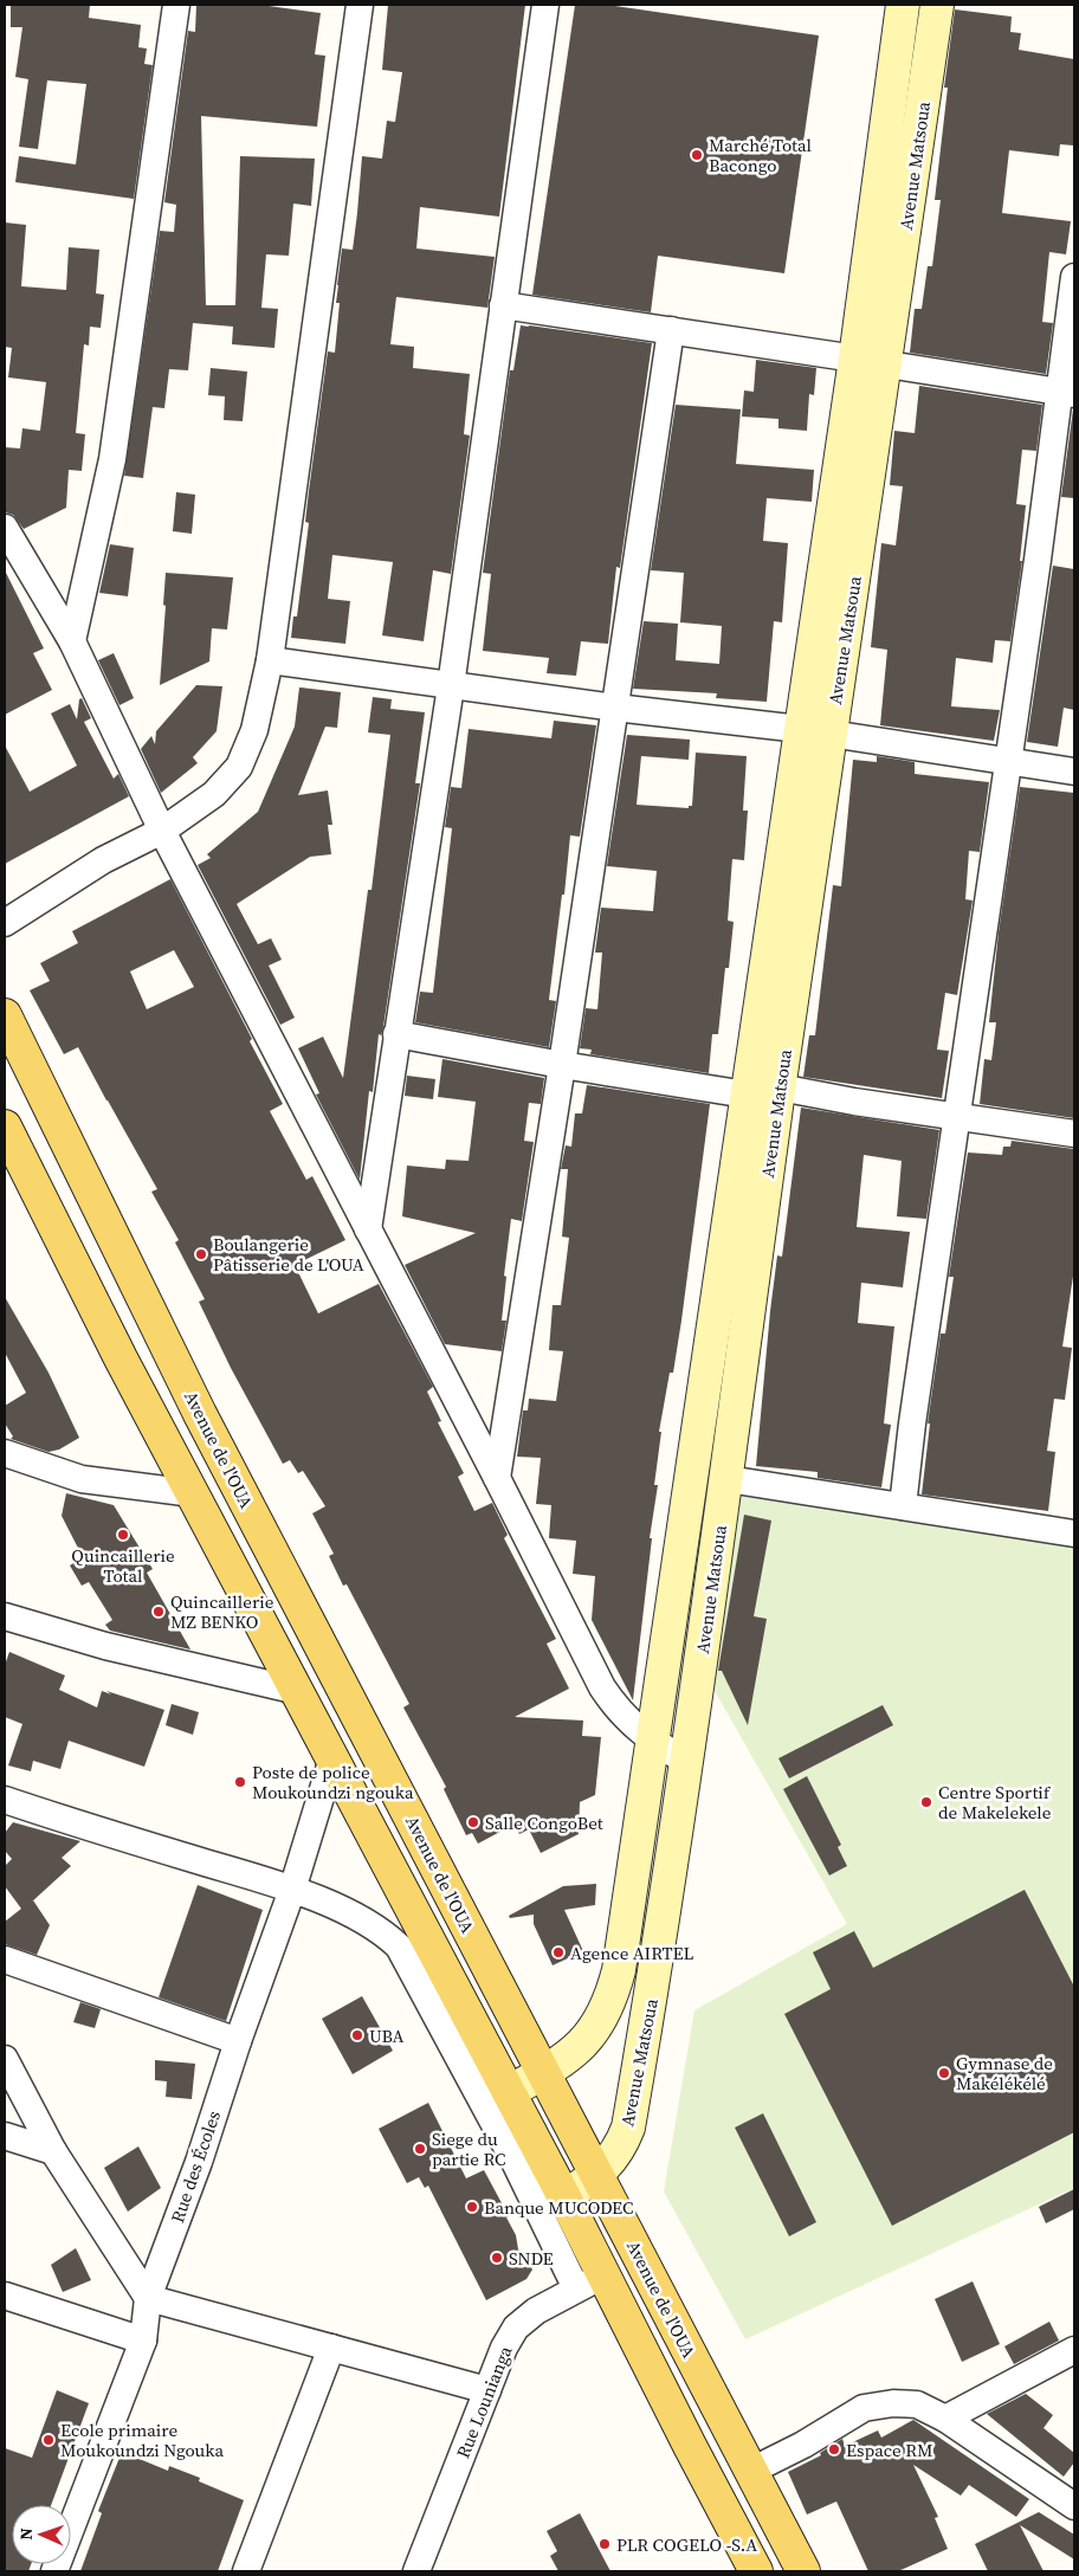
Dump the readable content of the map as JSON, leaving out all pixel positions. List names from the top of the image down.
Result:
{
  "streets": {
    "main road": ["Avenue de l'OUA"],
    "street": ["Avenue Matsoua", "Rue des Écoles", "Rue Lounianga"]
  },
  "crossings": [
    ["Avenue Matsoua", "Avenue de l'OUA"]
  ],
  "places": [
    "Marché Total Bacongo",
    "Boulangerie Pâtisserie de L'OUA",
    "Quincaillerie Total",
    "Quincaillerie MZ BENKO",
    "Poste de police Moukoundzi ngouka",
    "Centre Sportif de Makelekele",
    "Salle CongoBet",
    "Agence AIRTEL",
    "UBA",
    "Gymnase de Makélékélé",
    "Siege du partie RC",
    "Banque MUCODEC",
    "SNDE",
    "Ecole primaire Moukoundzi Ngouka",
    "Espace RM",
    "PLR COGELO -S.A"
  ],
  "north": "left"
}
